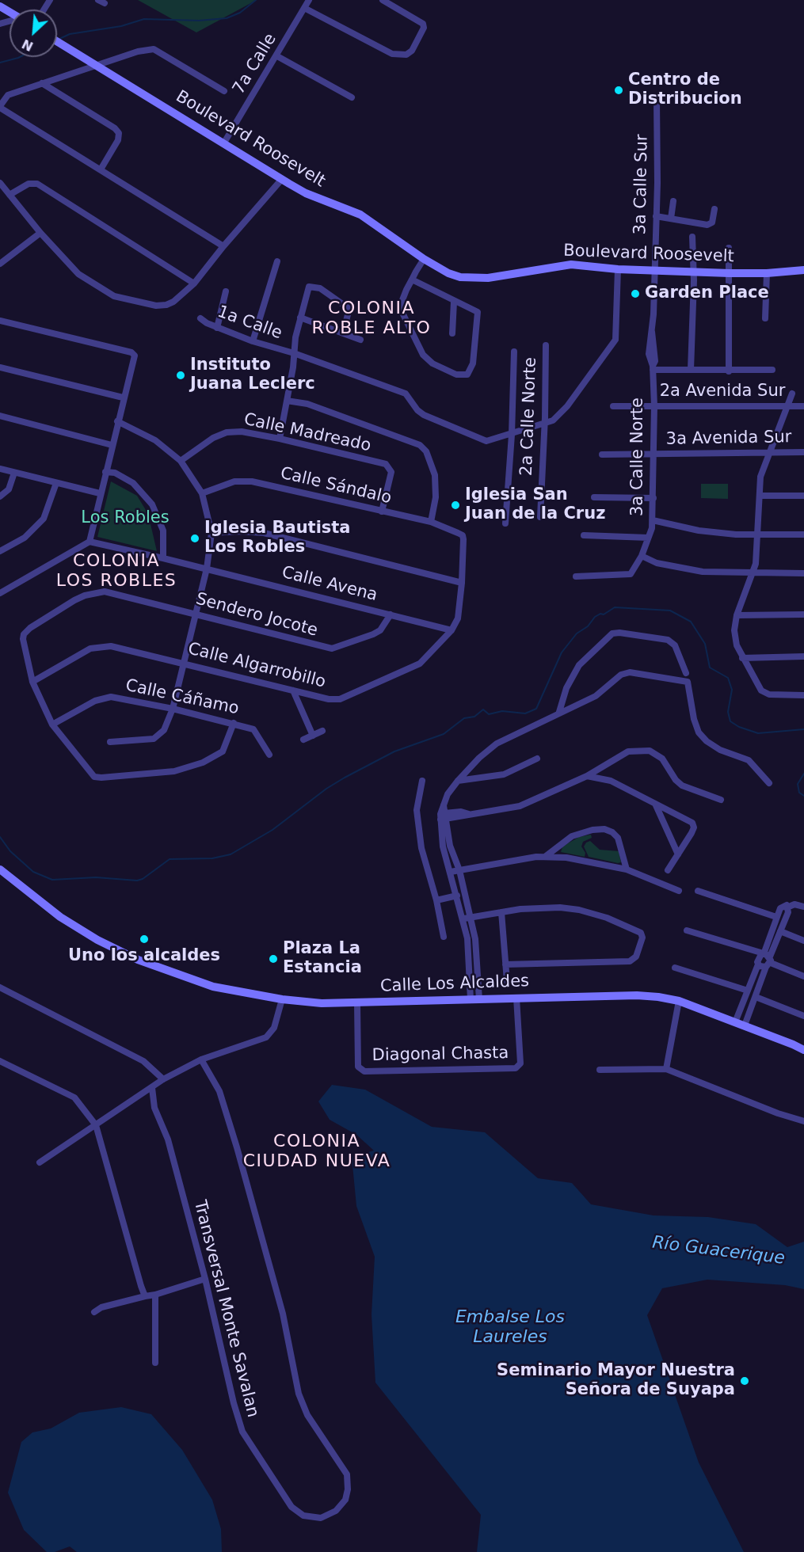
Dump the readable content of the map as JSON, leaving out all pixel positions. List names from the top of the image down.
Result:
{
  "streets": {
    "main road": ["Boulevard Roosevelt", "Calle Los Alcaldes"],
    "street": [
      "7a Calle",
      "3a Calle Sur",
      "1a Calle",
      "2a Avenida Sur",
      "2a Calle Norte",
      "Calle Madreado",
      "3a Avenida Sur",
      "3a Calle Norte",
      "Calle Sándalo",
      "Calle Avena",
      "Sendero Jocote",
      "Calle Algarrobillo",
      "Calle Cáñamo",
      "Diagonal Chasta",
      "Transversal Monte Savalan"
    ]
  },
  "crossings": [
    ["7a Calle", "Boulevard Roosevelt"],
    ["Boulevard Roosevelt", "3a Calle Sur"],
    ["Boulevard Roosevelt", "1a Calle"],
    ["Boulevard Roosevelt", "3a Calle Norte"],
    ["3a Calle Sur", "3a Calle Norte"],
    ["1a Calle", "2a Calle Norte"],
    ["2a Avenida Sur", "3a Calle Norte"],
    ["Calle Madreado", "Calle Sándalo"],
    ["3a Avenida Sur", "3a Calle Norte"],
    ["Calle Sándalo", "Calle Algarrobillo"],
    ["Calle Avena", "Sendero Jocote"],
    ["Calle Avena", "Calle Algarrobillo"],
    ["Sendero Jocote", "Calle Algarrobillo"],
    ["Calle Los Alcaldes", "Diagonal Chasta"]
  ],
  "districts": ["COLONIA ROBLE ALTO", "COLONIA LOS ROBLES", "COLONIA CIUDAD NUEVA"],
  "water": ["Río Guacerique", "Embalse Los Laureles"],
  "parks": ["Los Robles"],
  "places": [
    "Centro de Distribucion",
    "Garden Place",
    "Instituto Juana Leclerc",
    "Iglesia San Juan de la Cruz",
    "Iglesia Bautista Los Robles",
    "Uno los alcaldes",
    "Plaza La Estancia",
    "Seminario Mayor Nuestra Señora de Suyapa"
  ],
  "north": "bottom left"
}
